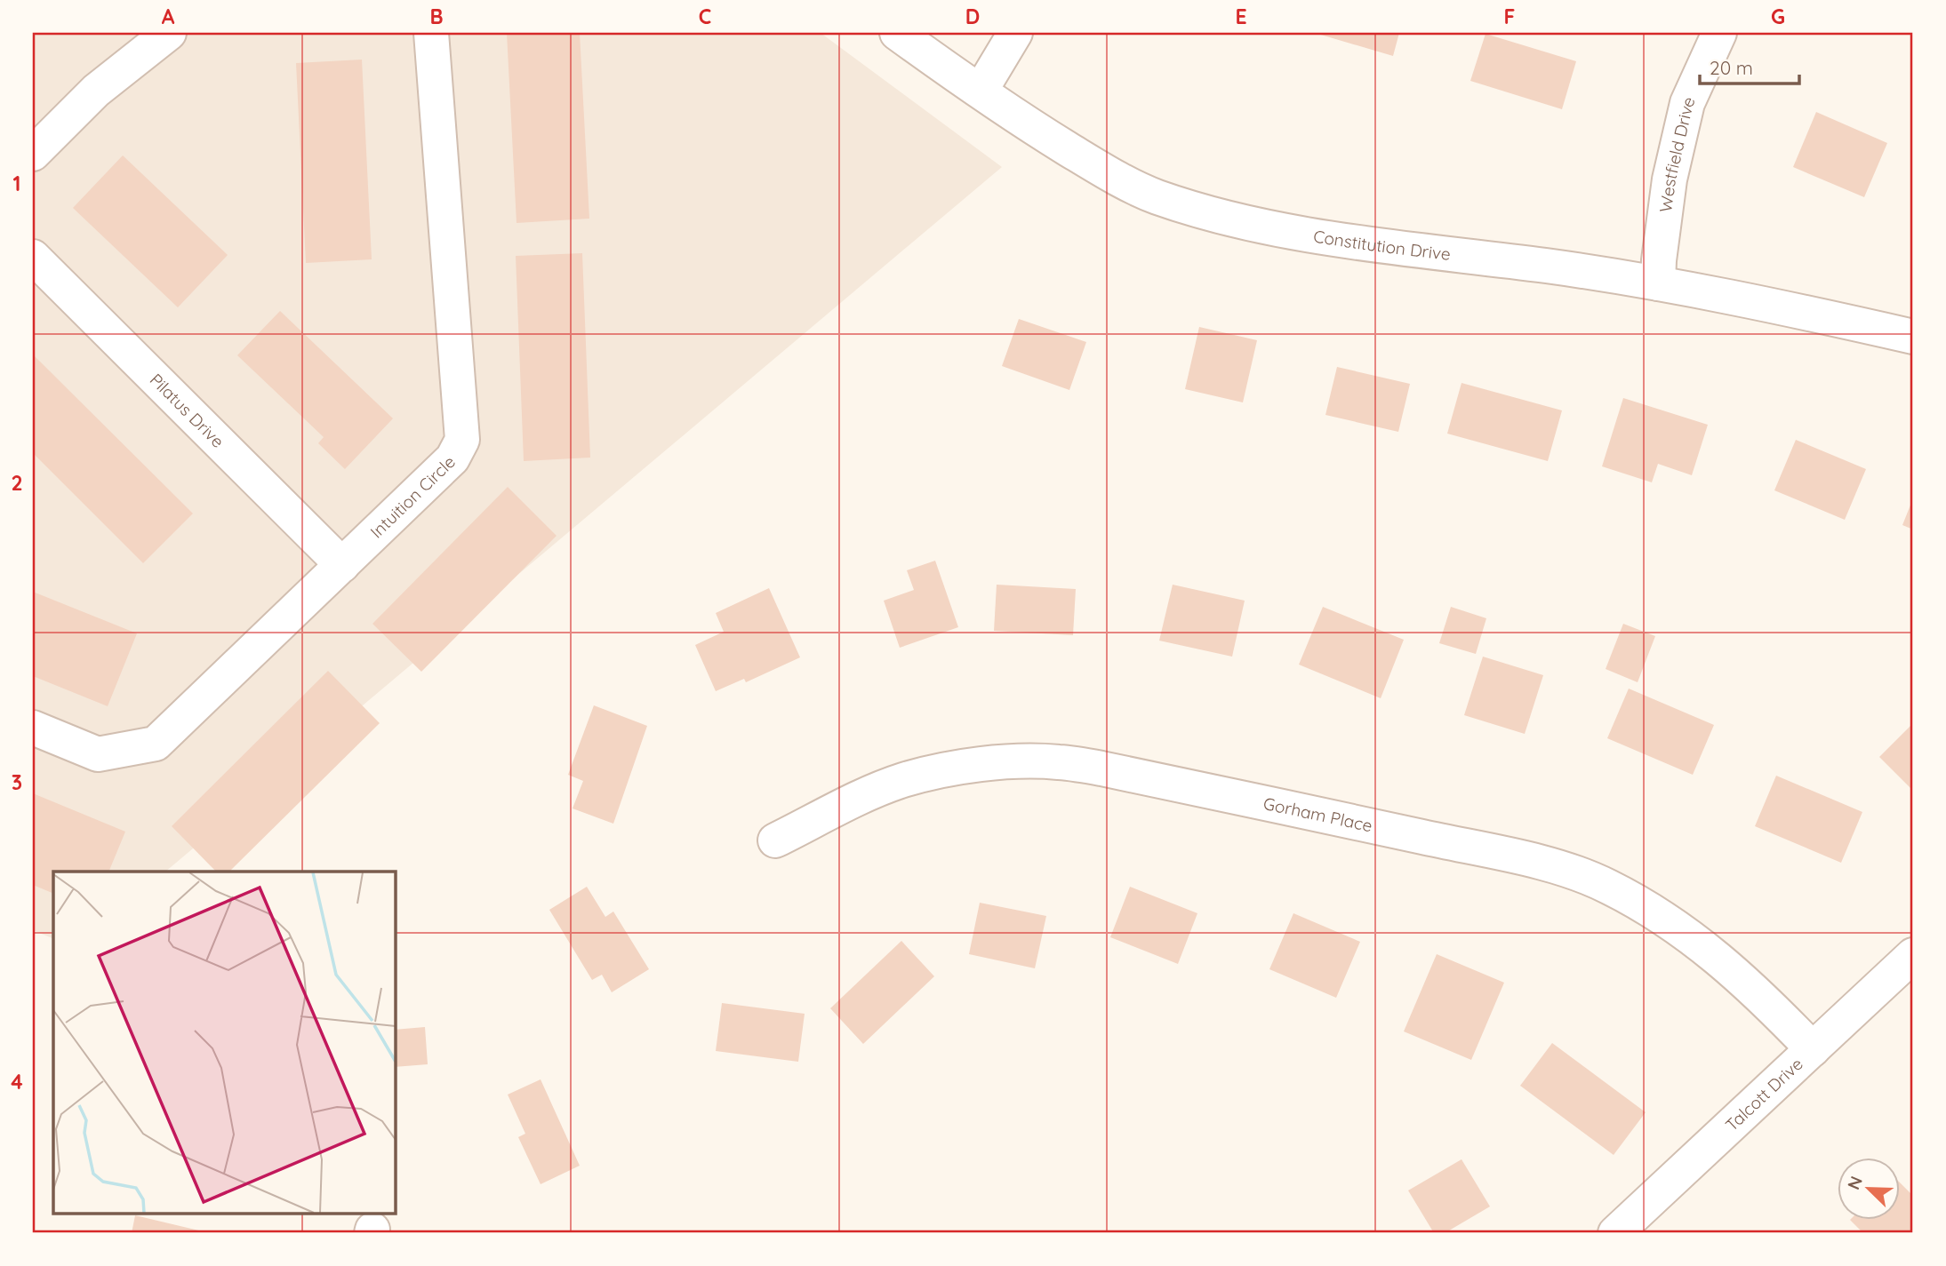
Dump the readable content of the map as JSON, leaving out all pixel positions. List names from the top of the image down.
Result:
{
  "streets": {
    "street": [
      "Westfield Drive",
      "Constitution Drive",
      "Pilatus Drive",
      "Intuition Circle",
      "Gorham Place",
      "Talcott Drive"
    ]
  },
  "crossings": [
    ["Westfield Drive", "Constitution Drive"],
    ["Pilatus Drive", "Intuition Circle"],
    ["Gorham Place", "Talcott Drive"]
  ],
  "scale_bar": "20 m",
  "north": "top left",
  "grid": {
    "columns": [
      "A",
      "B",
      "C",
      "D",
      "E",
      "F",
      "G"
    ],
    "rows": [
      "1",
      "2",
      "3",
      "4"
    ]
  }
}
